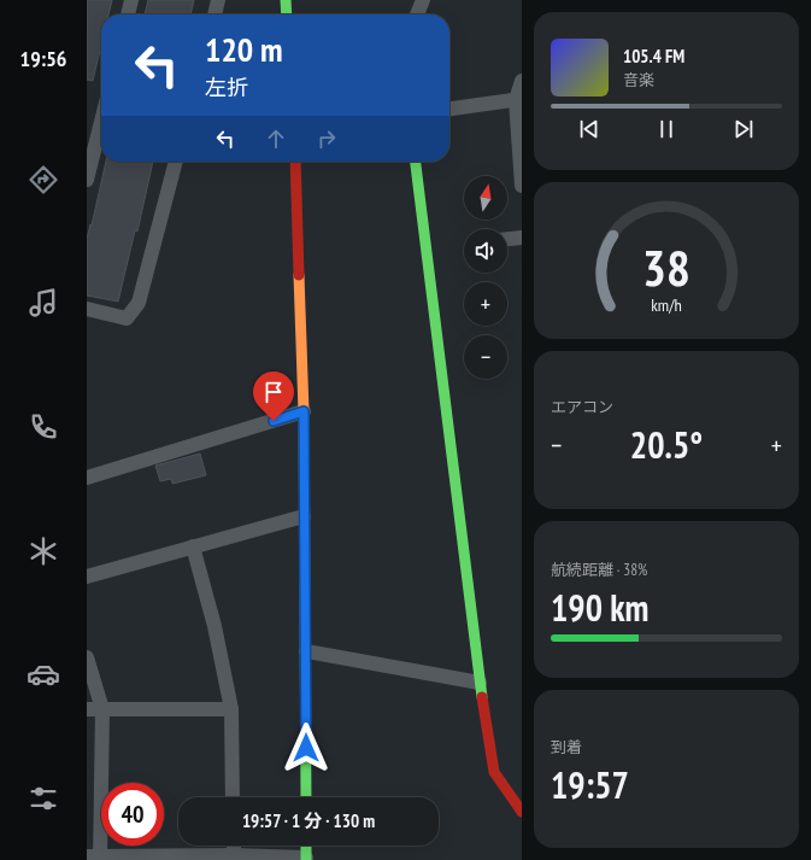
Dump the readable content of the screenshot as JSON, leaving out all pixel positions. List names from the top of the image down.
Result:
{
  "north": "top",
  "page": {
    "tabs": "19:56",
    "turn": ["120 m", "左折"],
    "song": ["105.4 FM", "音楽"],
    "map_buttons": ["+", "−"],
    "tile": [
      "エアコン",
      ["航続距離 · 38%", "190 km"],
      ["到着", "19:57"]
    ],
    "heat": ["−", "20.5°", "+"],
    "limit": "40",
    "trip": "19:57 · 1 分 · 130 m",
    "gauge": ["38", "km/h"]
  }
}
